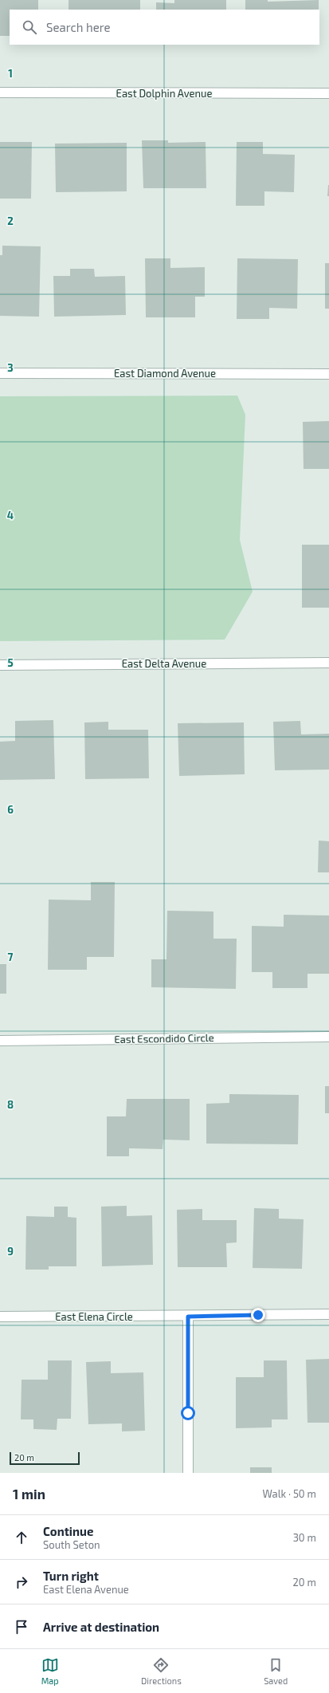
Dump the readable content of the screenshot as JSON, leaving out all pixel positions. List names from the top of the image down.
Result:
{
  "streets": {
    "street": [
      "East Dolphin Avenue",
      "East Diamond Avenue",
      "East Delta Avenue",
      "East Escondido Circle",
      "East Elena Circle"
    ]
  },
  "scale_bar": "20 m",
  "page": {
    "search": "Search here",
    "scale": "20 m",
    "heading": ["1 min", "Walk · 50 m"],
    "list": [
      ["Continue", "South Seton", "30 m"],
      ["Turn right", "East Elena Avenue", "20 m"],
      "Arrive at destination"
    ],
    "nav": ["Map", "Directions", "Saved"]
  },
  "grid": {
    "rows": [
      "1",
      "2",
      "3",
      "4",
      "5",
      "6",
      "7",
      "8",
      "9"
    ]
  }
}
